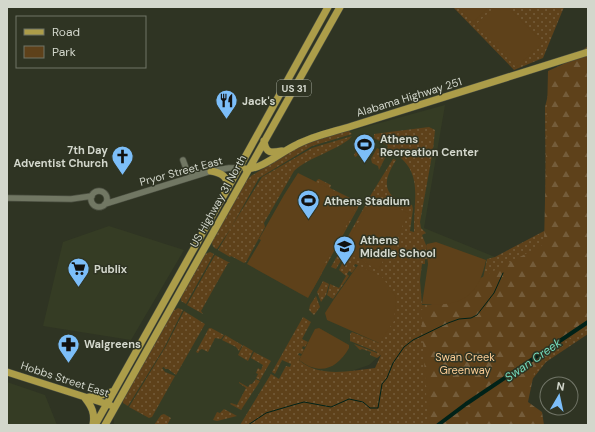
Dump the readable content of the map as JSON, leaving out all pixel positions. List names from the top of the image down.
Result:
{
  "streets": {
    "main road": [
      "US 31",
      "Alabama Highway 251",
      "US Highway 31 North",
      "Hobbs Street East"
    ],
    "street": ["Pryor Street East"]
  },
  "crossings": [
    ["US 31", "US Highway 31 North"],
    ["US 31", "Hobbs Street East"],
    ["Alabama Highway 251", "Pryor Street East"],
    ["Alabama Highway 251", "US Highway 31 North"],
    ["Pryor Street East", "US Highway 31 North"],
    ["US Highway 31 North", "Hobbs Street East"]
  ],
  "water": ["Swan Creek"],
  "parks": ["Swan Creek Greenway"],
  "places": {
    "restaurant": ["Jack's"],
    "sports": ["Athens Recreation Center", "Athens Stadium"],
    "church": ["7th Day Adventist Church"],
    "school or university": ["Athens Middle School"],
    "supermarket": ["Publix"],
    "pharmacy": ["Walgreens"]
  },
  "legend": ["Road", "Park"],
  "north": "top"
}
